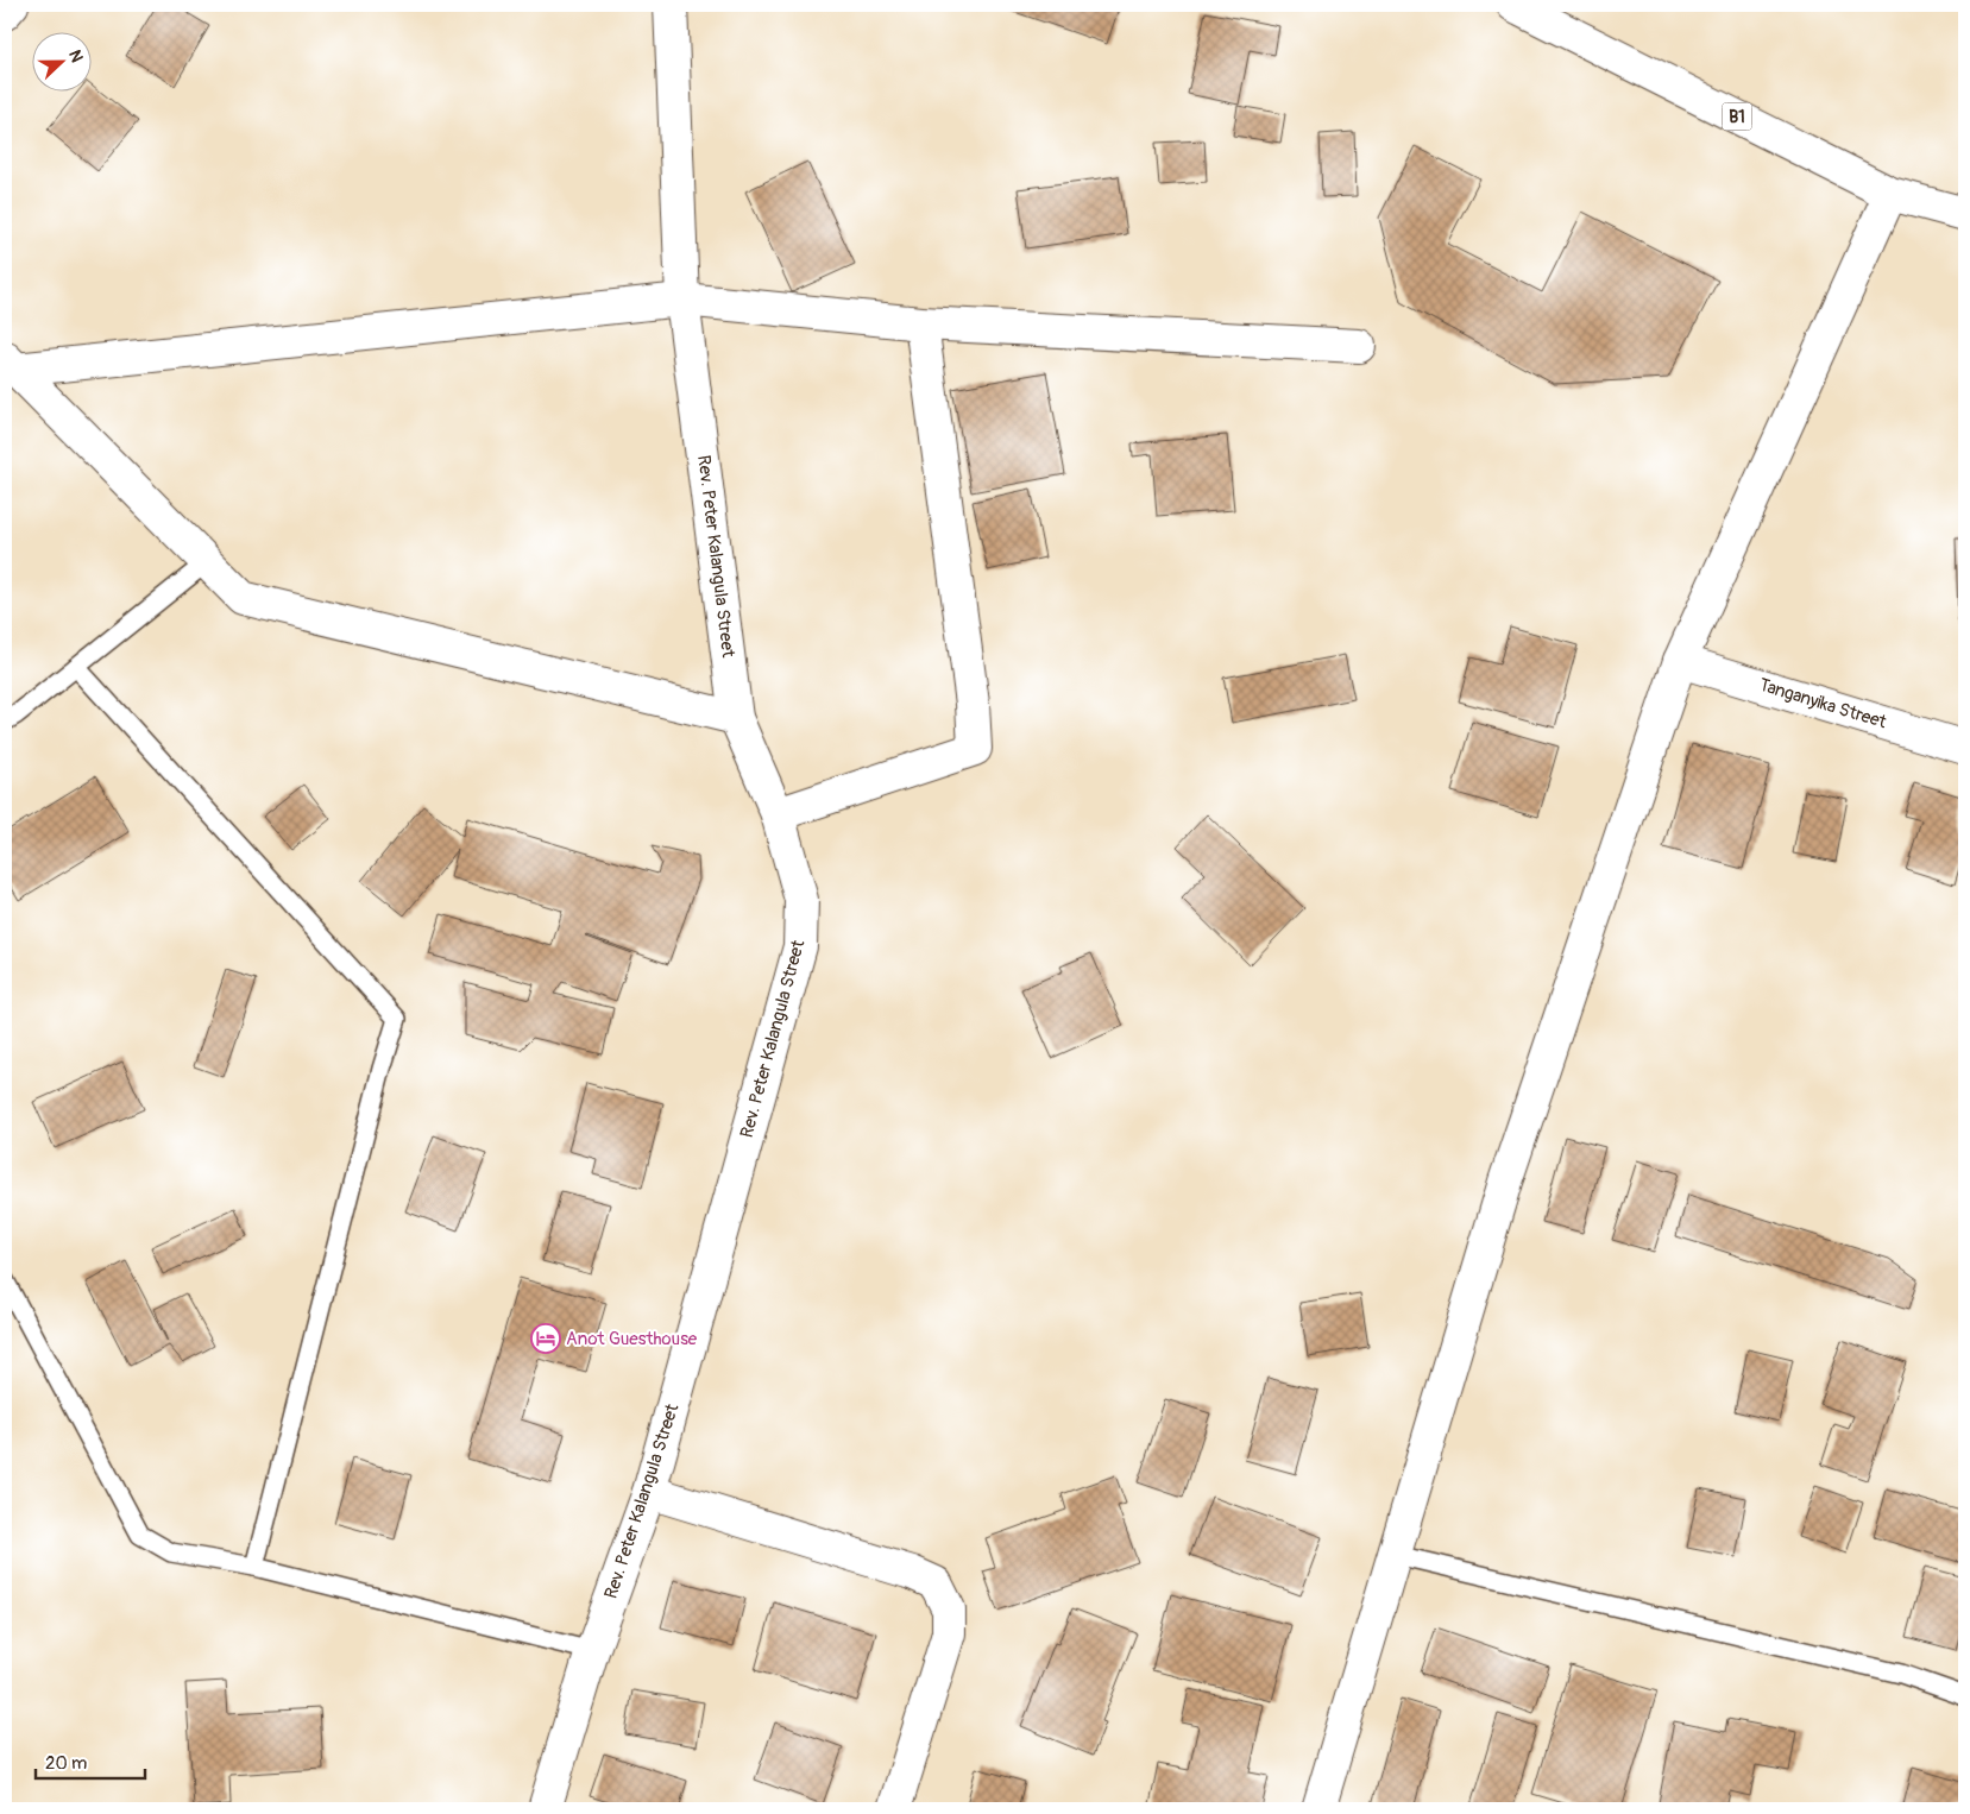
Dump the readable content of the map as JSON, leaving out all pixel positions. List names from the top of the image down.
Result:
{
  "streets": {
    "street": ["B1", "Rev. Peter Kalangula Street", "Tanganyika Street"]
  },
  "places": {
    "hotel": ["Anot Guesthouse"]
  },
  "scale_bar": "20 m",
  "north": "right"
}
